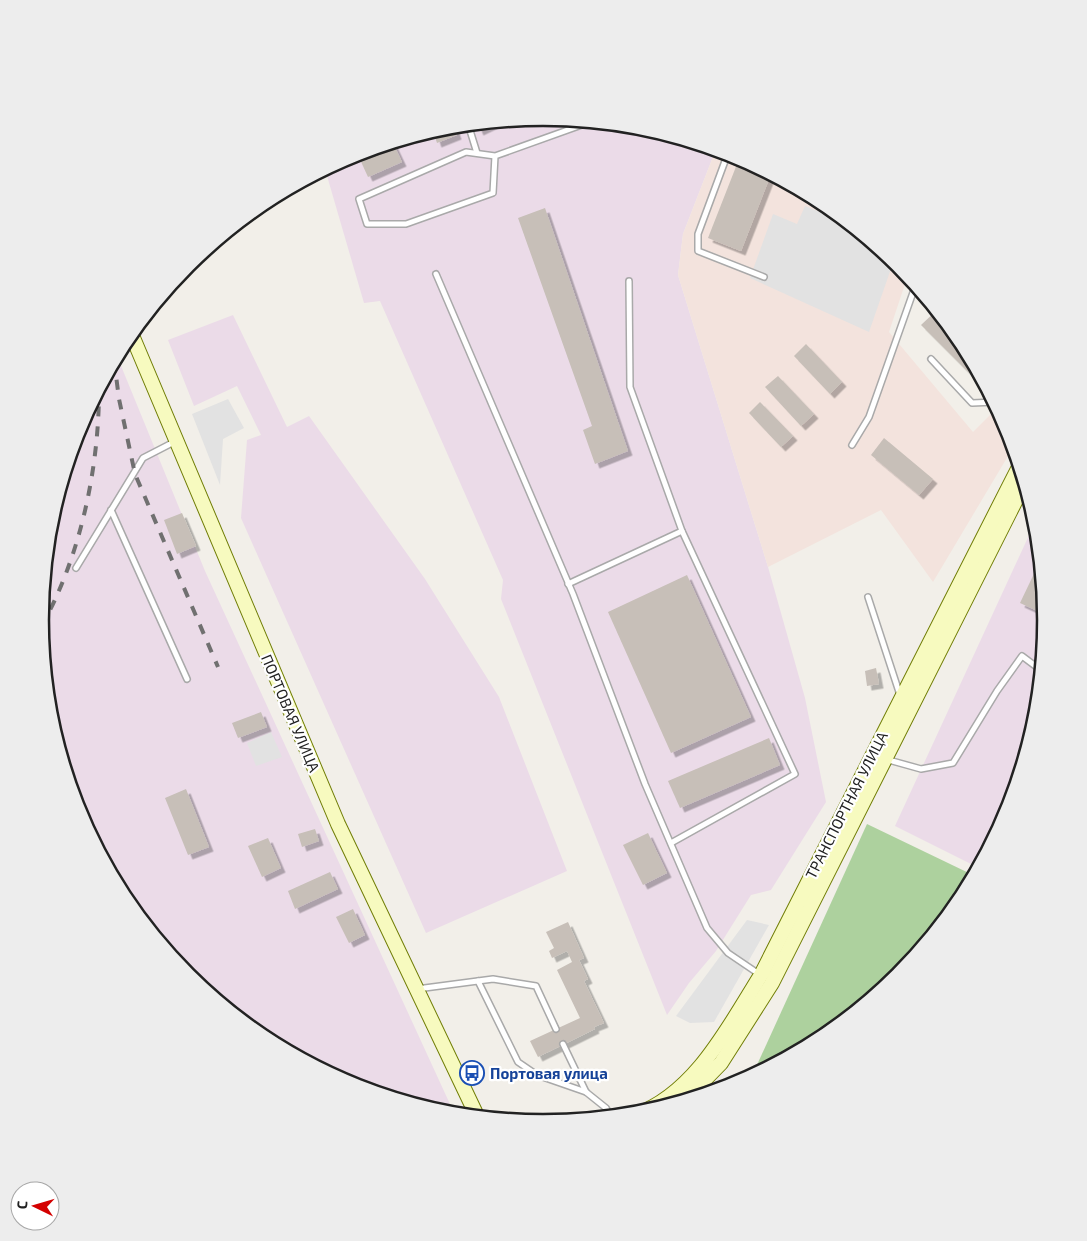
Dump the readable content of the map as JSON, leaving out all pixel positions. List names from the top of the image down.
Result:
{
  "streets": {
    "main road": ["ПОРТОВАЯ УЛИЦА", "ТРАНСПОРТНАЯ УЛИЦА"]
  },
  "places": {
    "bus stop": ["Портовая улица"]
  },
  "north": "left"
}
